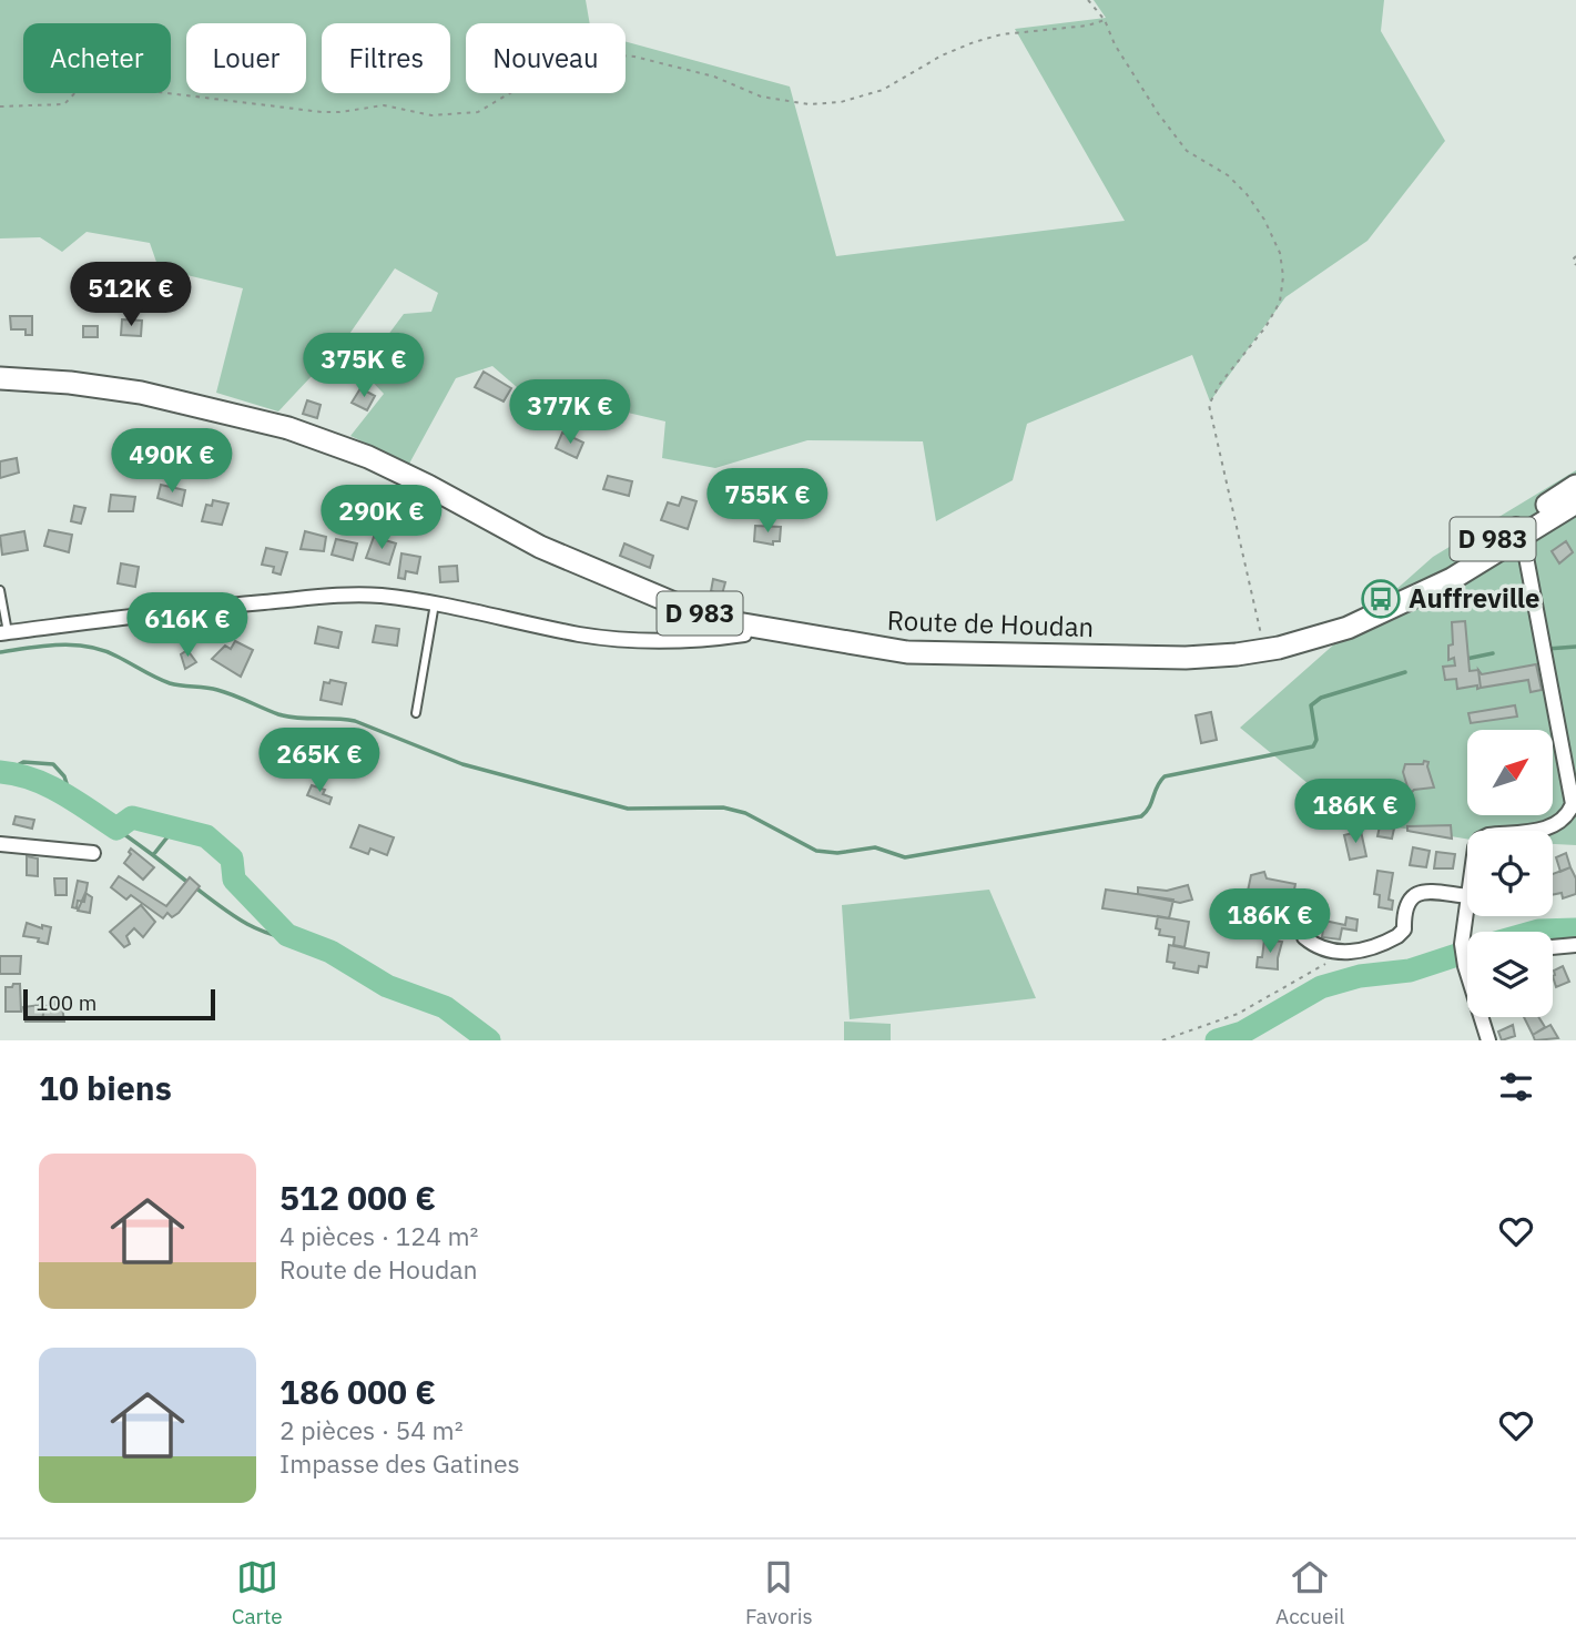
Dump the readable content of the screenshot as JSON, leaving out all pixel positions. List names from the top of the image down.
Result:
{
  "streets": {
    "main road": ["D 983", "Route de Houdan"]
  },
  "places": {
    "bus stop": ["Auffreville"]
  },
  "scale_bar": "100 m",
  "north": "top right",
  "page": {
    "chip": [
      "Acheter",
      "Louer",
      "Filtres",
      "Nouveau"
    ],
    "price": [
      "512K €",
      "375K €",
      "377K €",
      "490K €",
      "755K €",
      "290K €",
      "616K €",
      "265K €",
      "186K €",
      "186K €"
    ],
    "scale": "100 m",
    "heading": "10 biens",
    "list": [
      {
        "name": "512 000 €",
        "note": "4 pièces · 124 m² · Route de Houdan"
      },
      {
        "name": "186 000 €",
        "note": "2 pièces · 54 m² · Impasse des Gatines"
      }
    ],
    "tabs": ["Carte", "Favoris", "Accueil"]
  }
}
